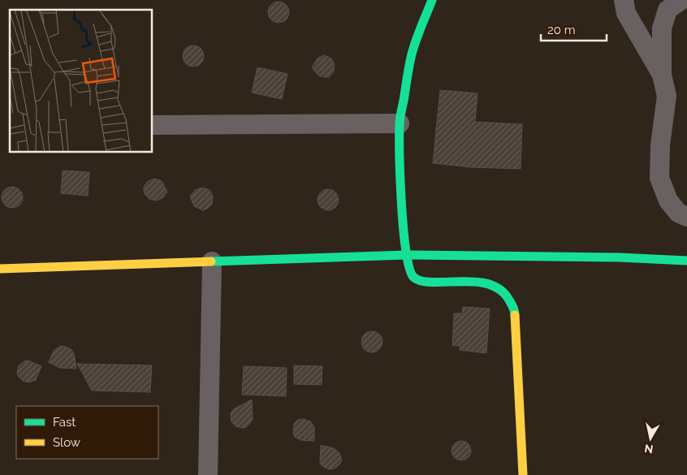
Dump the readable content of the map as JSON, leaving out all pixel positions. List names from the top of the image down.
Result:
{
  "legend": ["Fast", "Slow"],
  "scale_bar": "20 m",
  "north": "bottom"
}
